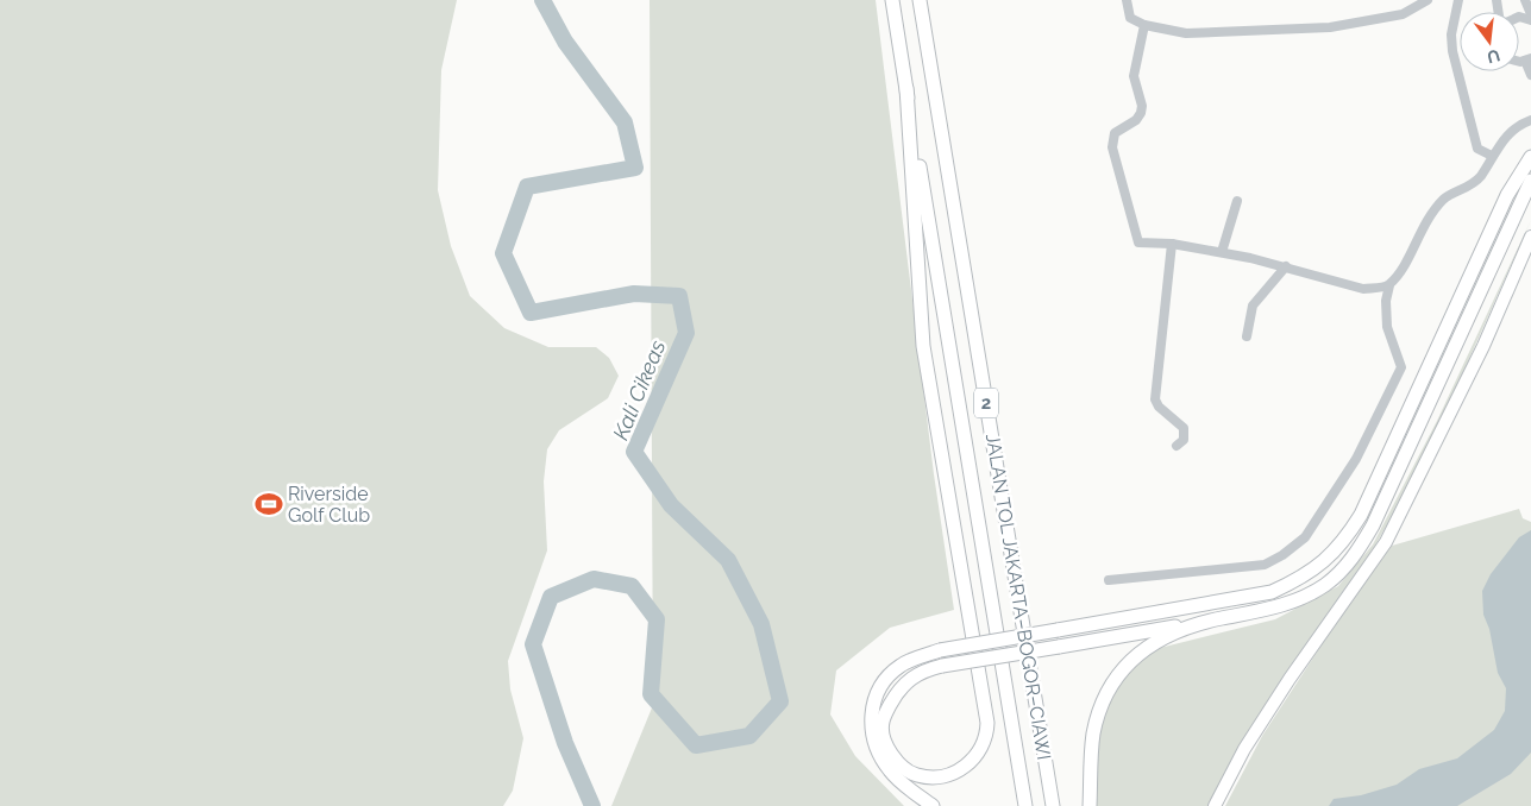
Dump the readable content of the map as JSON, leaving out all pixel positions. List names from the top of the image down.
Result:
{
  "streets": {
    "highway": ["2", "JALAN TOL JAKARTA–BOGOR–CIAWI"]
  },
  "water": ["Kali Cikeas"],
  "places": {
    "sports": ["Riverside Golf Club"]
  },
  "north": "bottom"
}
